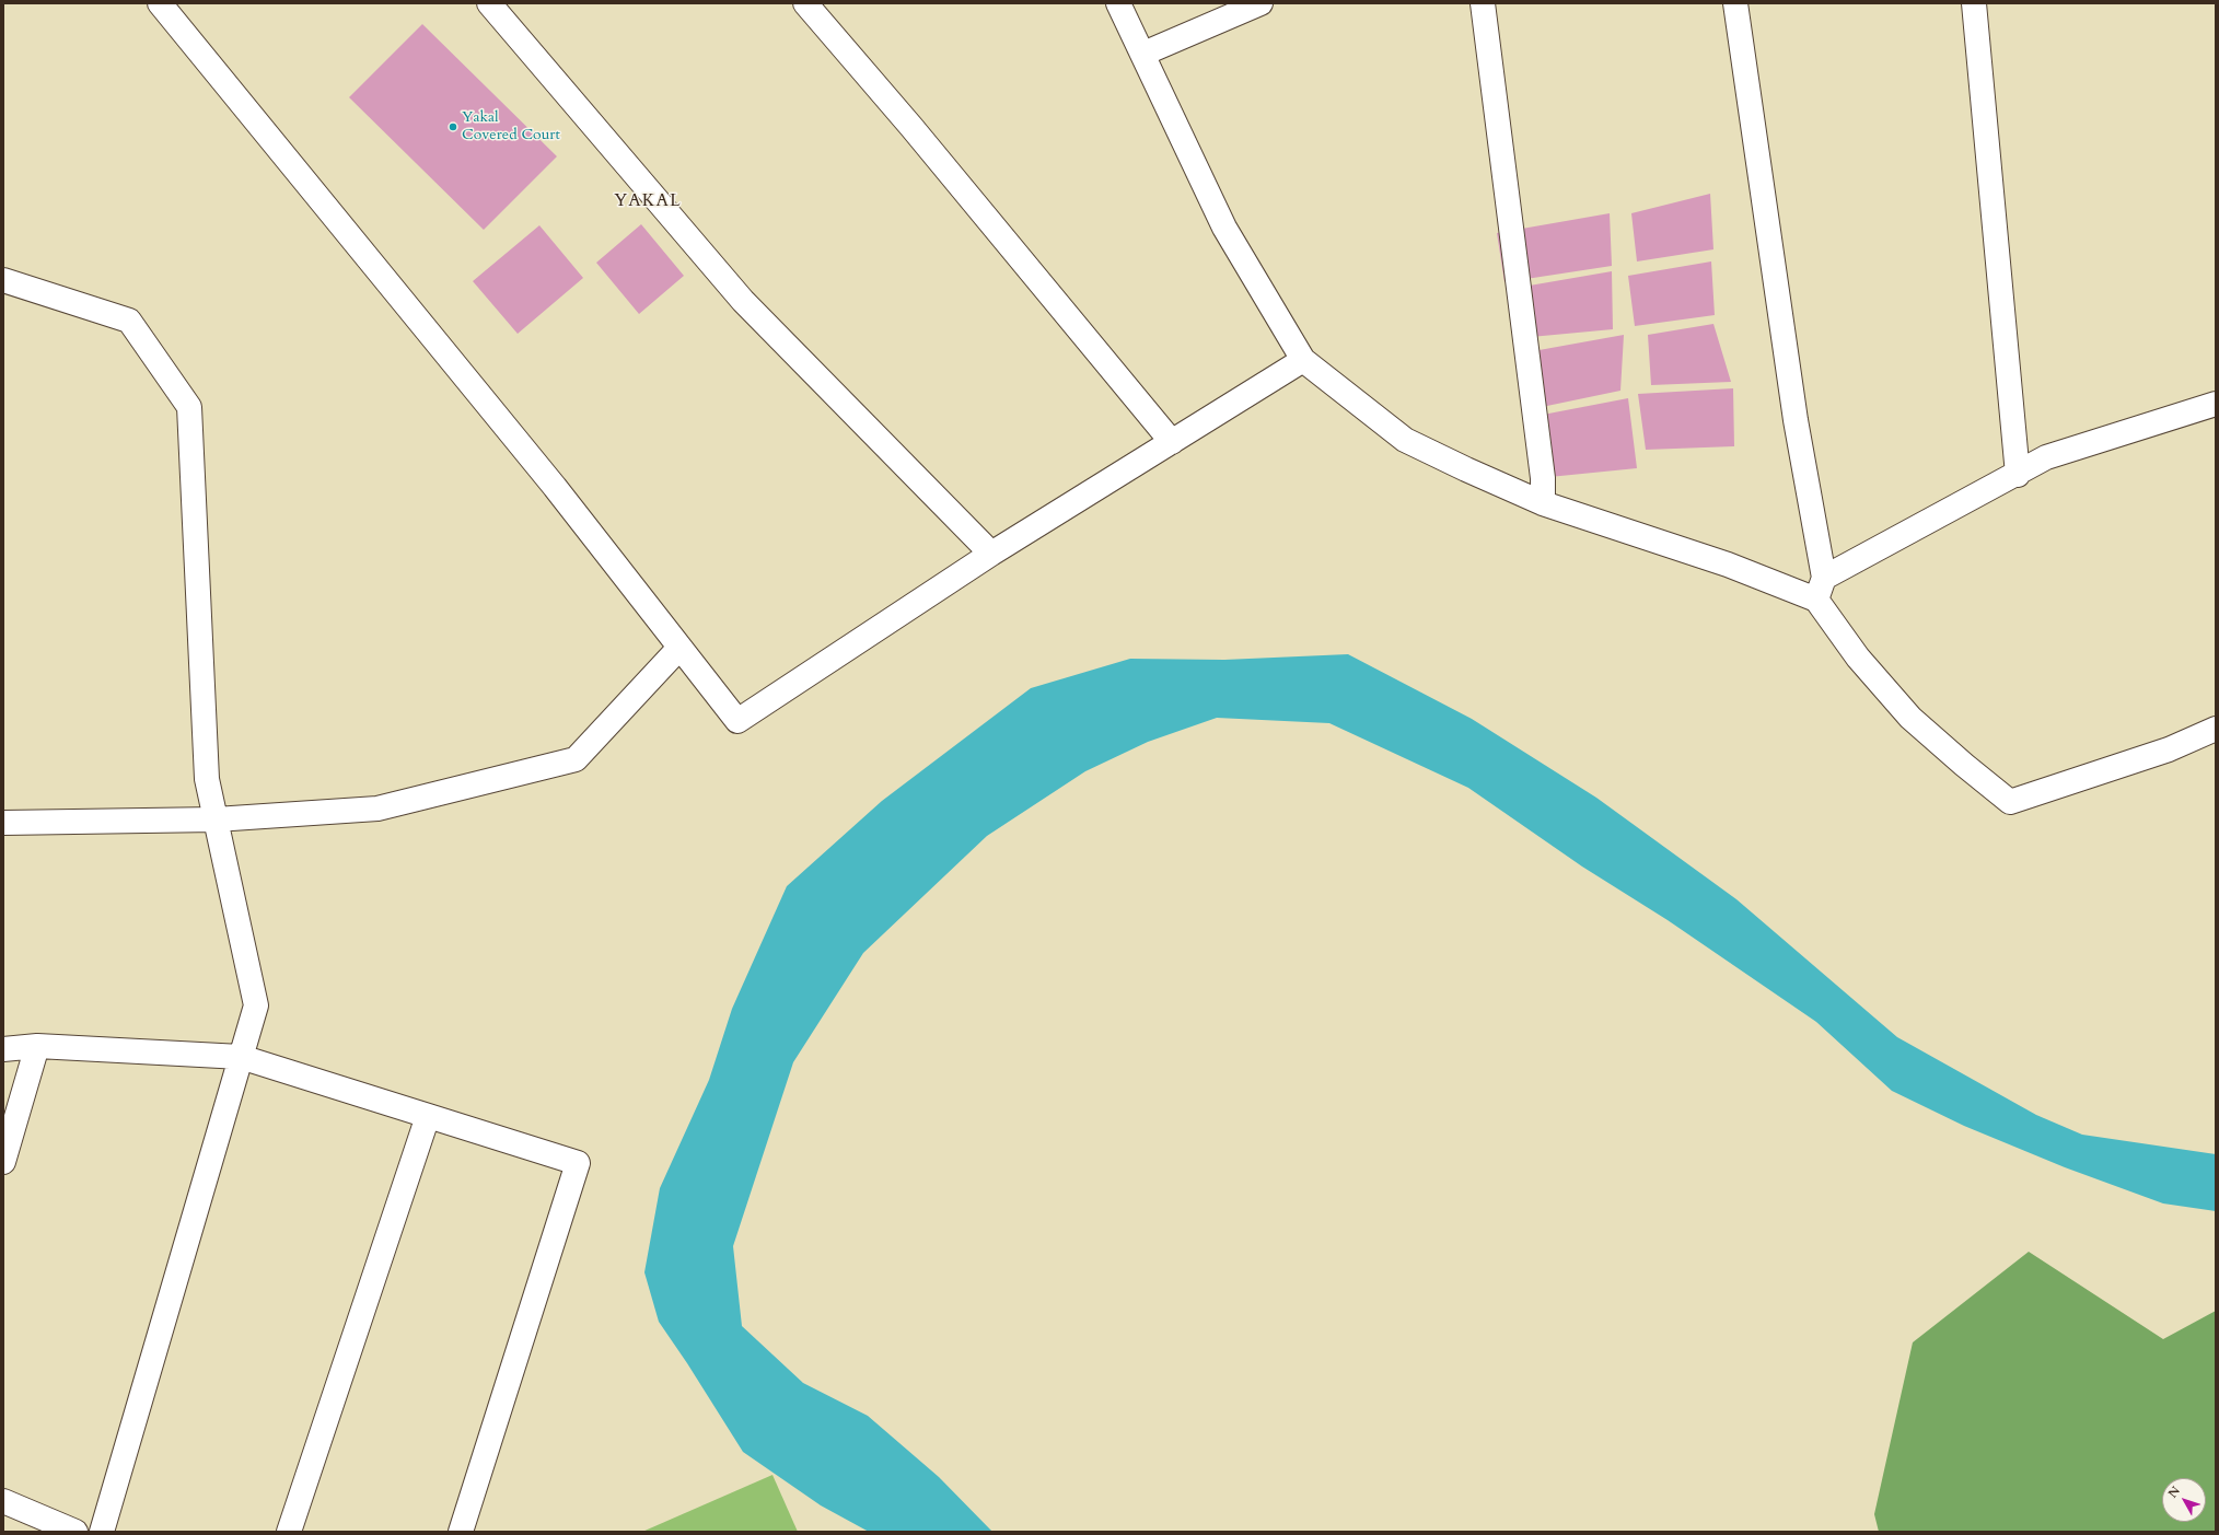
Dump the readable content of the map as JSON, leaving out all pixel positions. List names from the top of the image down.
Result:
{
  "districts": ["YAKAL"],
  "places": ["Yakal Covered Court"],
  "north": "top left"
}
